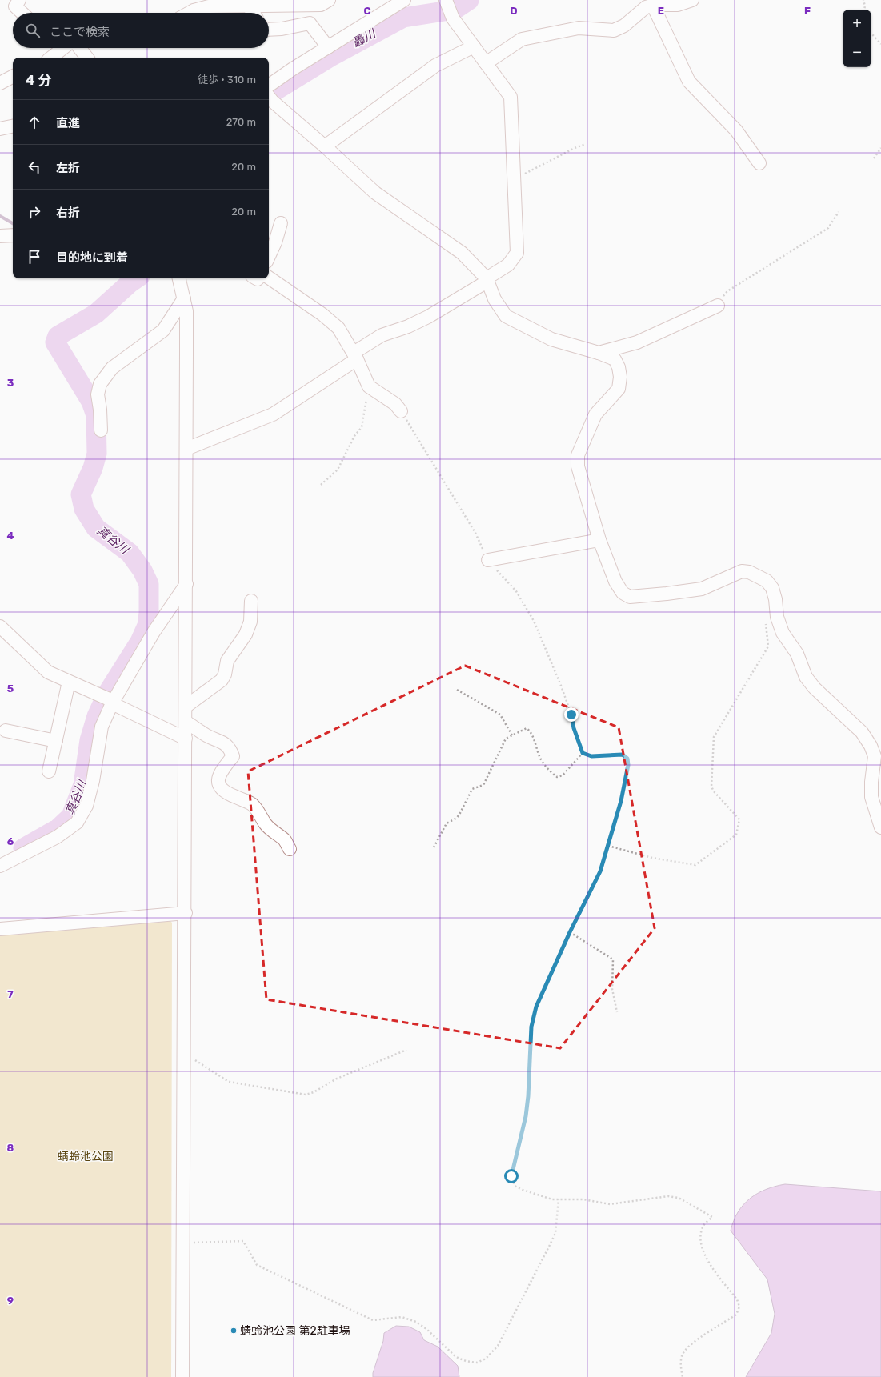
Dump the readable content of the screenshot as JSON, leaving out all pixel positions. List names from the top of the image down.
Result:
{
  "water": ["轟川", "真谷川"],
  "parks": ["蜻蛉池公園"],
  "places": ["蜻蛉池公園 第2駐車場"],
  "page": {
    "map_buttons": ["+", "−"],
    "search": "ここで検索",
    "heading": ["4 分", "徒歩 · 310 m"],
    "list": [
      ["直進", "270 m"],
      ["左折", "20 m"],
      ["右折", "20 m"],
      "目的地に到着"
    ]
  },
  "grid": {
    "columns": [
      "C",
      "D",
      "E",
      "F"
    ],
    "rows": [
      "3",
      "4",
      "5",
      "6",
      "7",
      "8",
      "9"
    ]
  }
}
